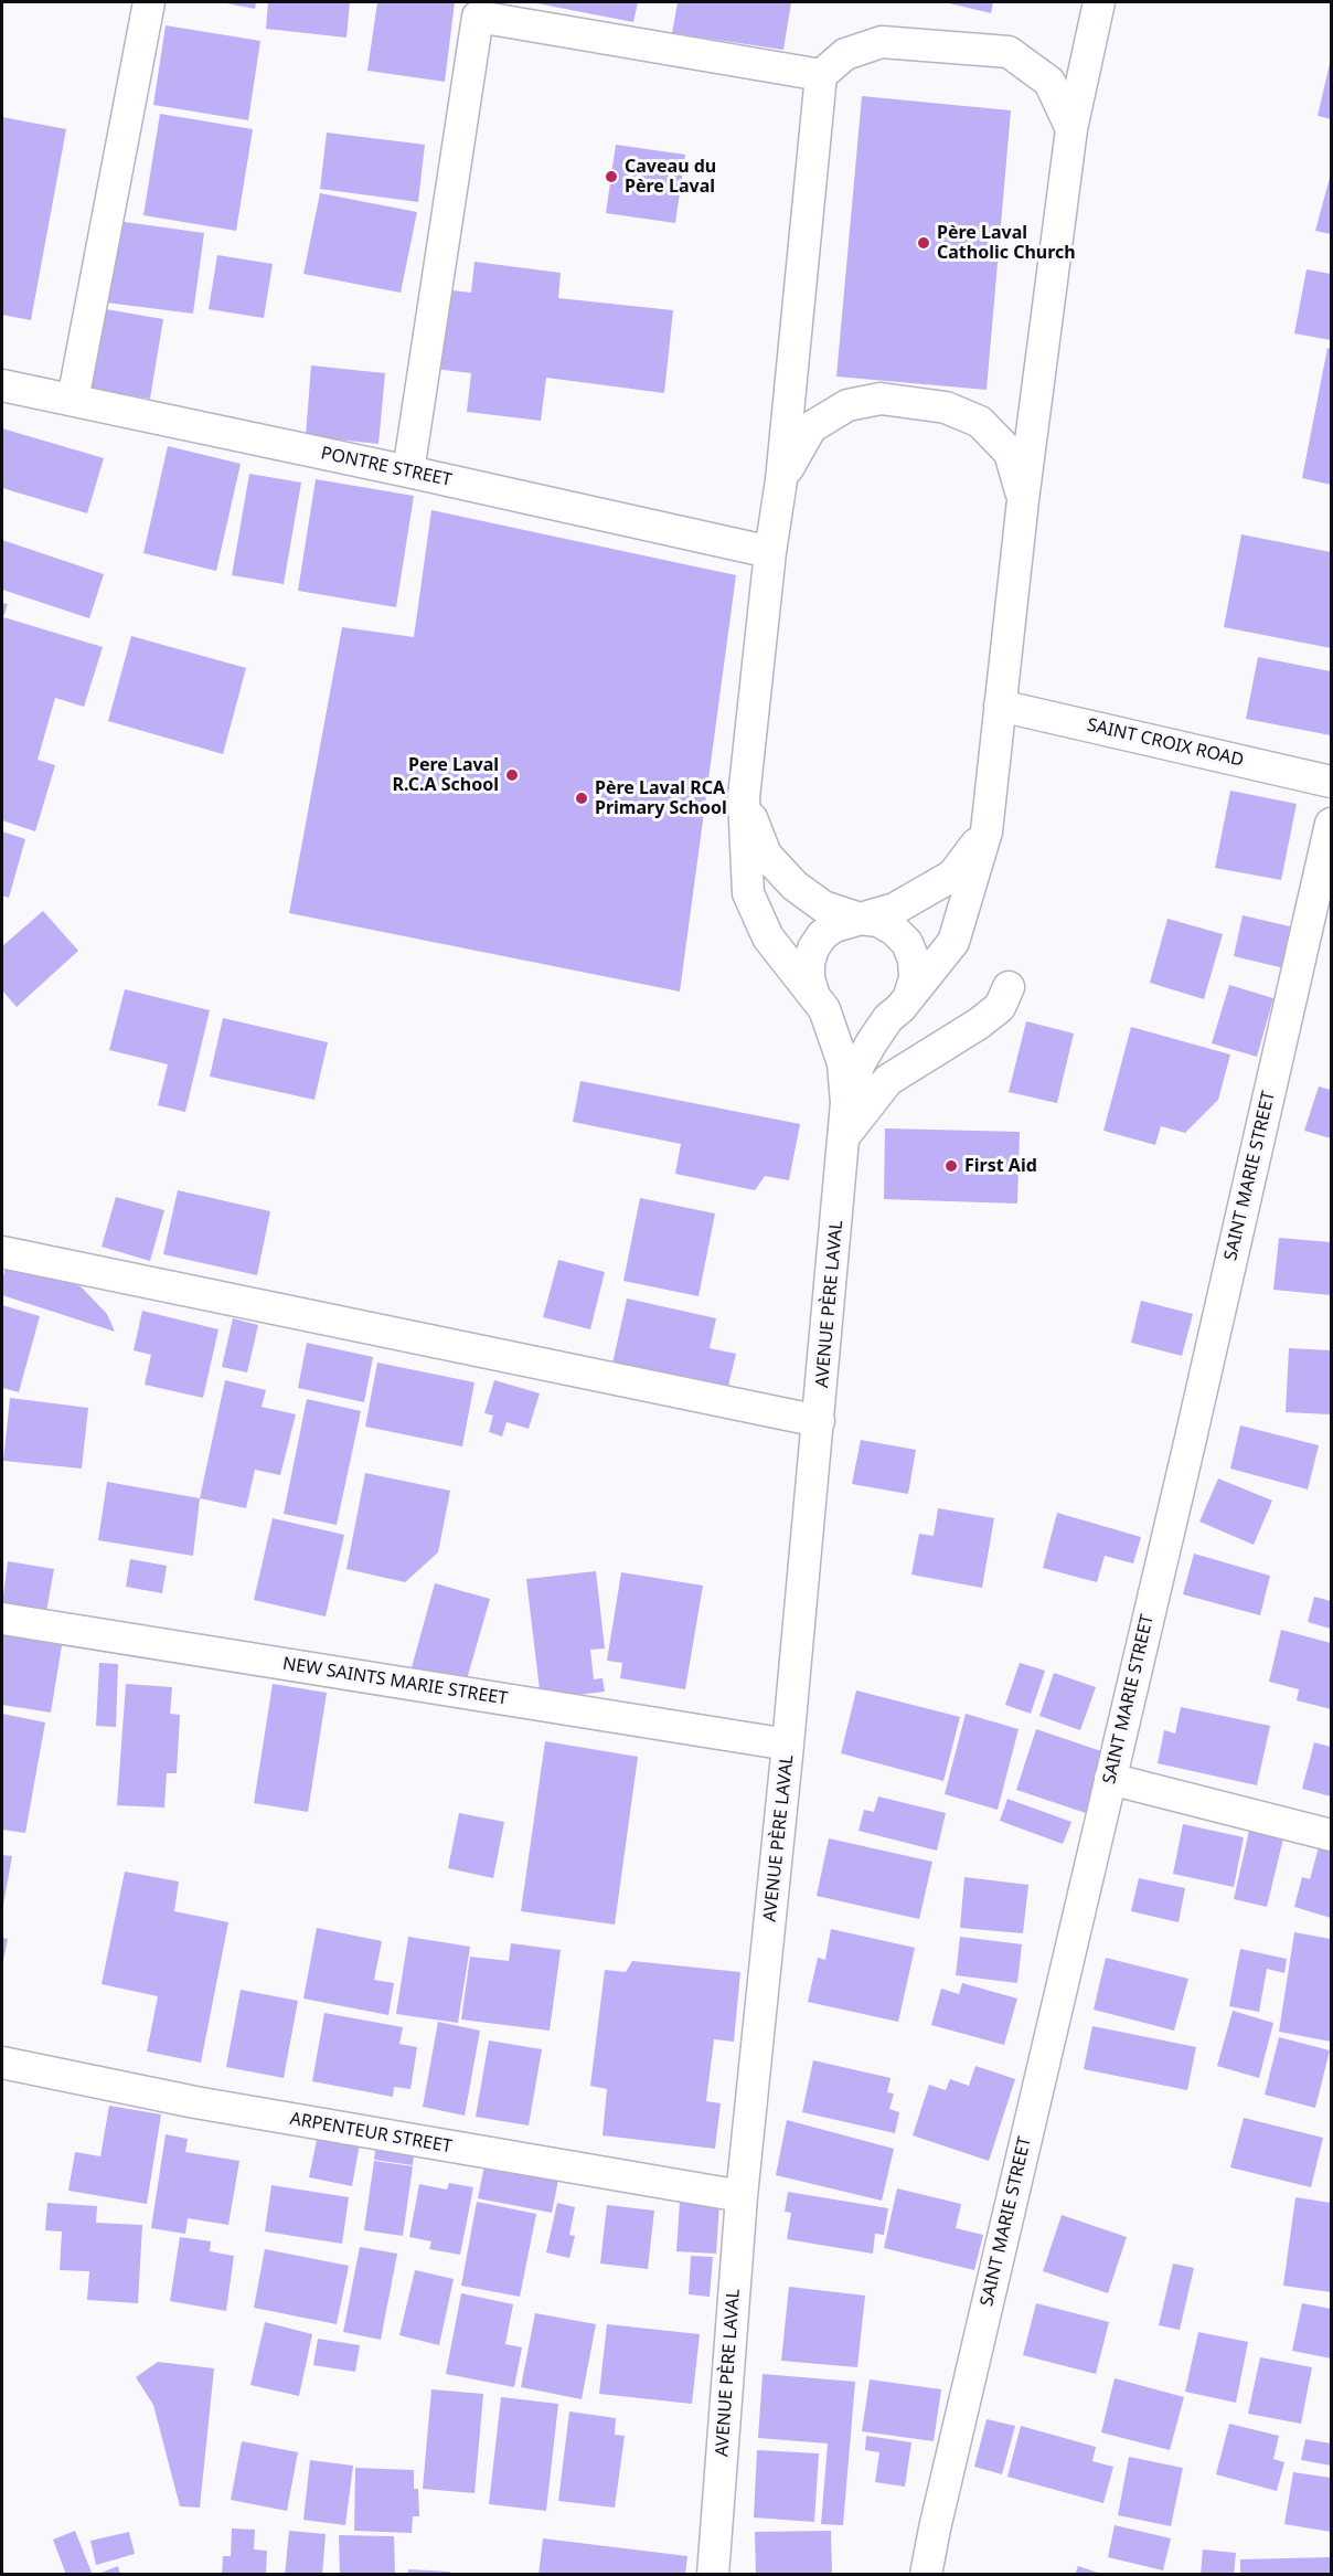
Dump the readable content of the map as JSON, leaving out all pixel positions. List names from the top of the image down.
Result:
{
  "streets": {
    "street": [
      "PONTRE STREET",
      "SAINT CROIX ROAD",
      "SAINT MARIE STREET",
      "AVENUE PÈRE LAVAL",
      "NEW SAINTS MARIE STREET",
      "ARPENTEUR STREET"
    ]
  },
  "crossings": [
    ["AVENUE PÈRE LAVAL", "NEW SAINTS MARIE STREET"],
    ["AVENUE PÈRE LAVAL", "ARPENTEUR STREET"]
  ],
  "places": [
    "Caveau du Père Laval",
    "Père Laval Catholic Church",
    "Pere Laval R.C.A School",
    "Père Laval RCA Primary School",
    "First Aid"
  ]
}
